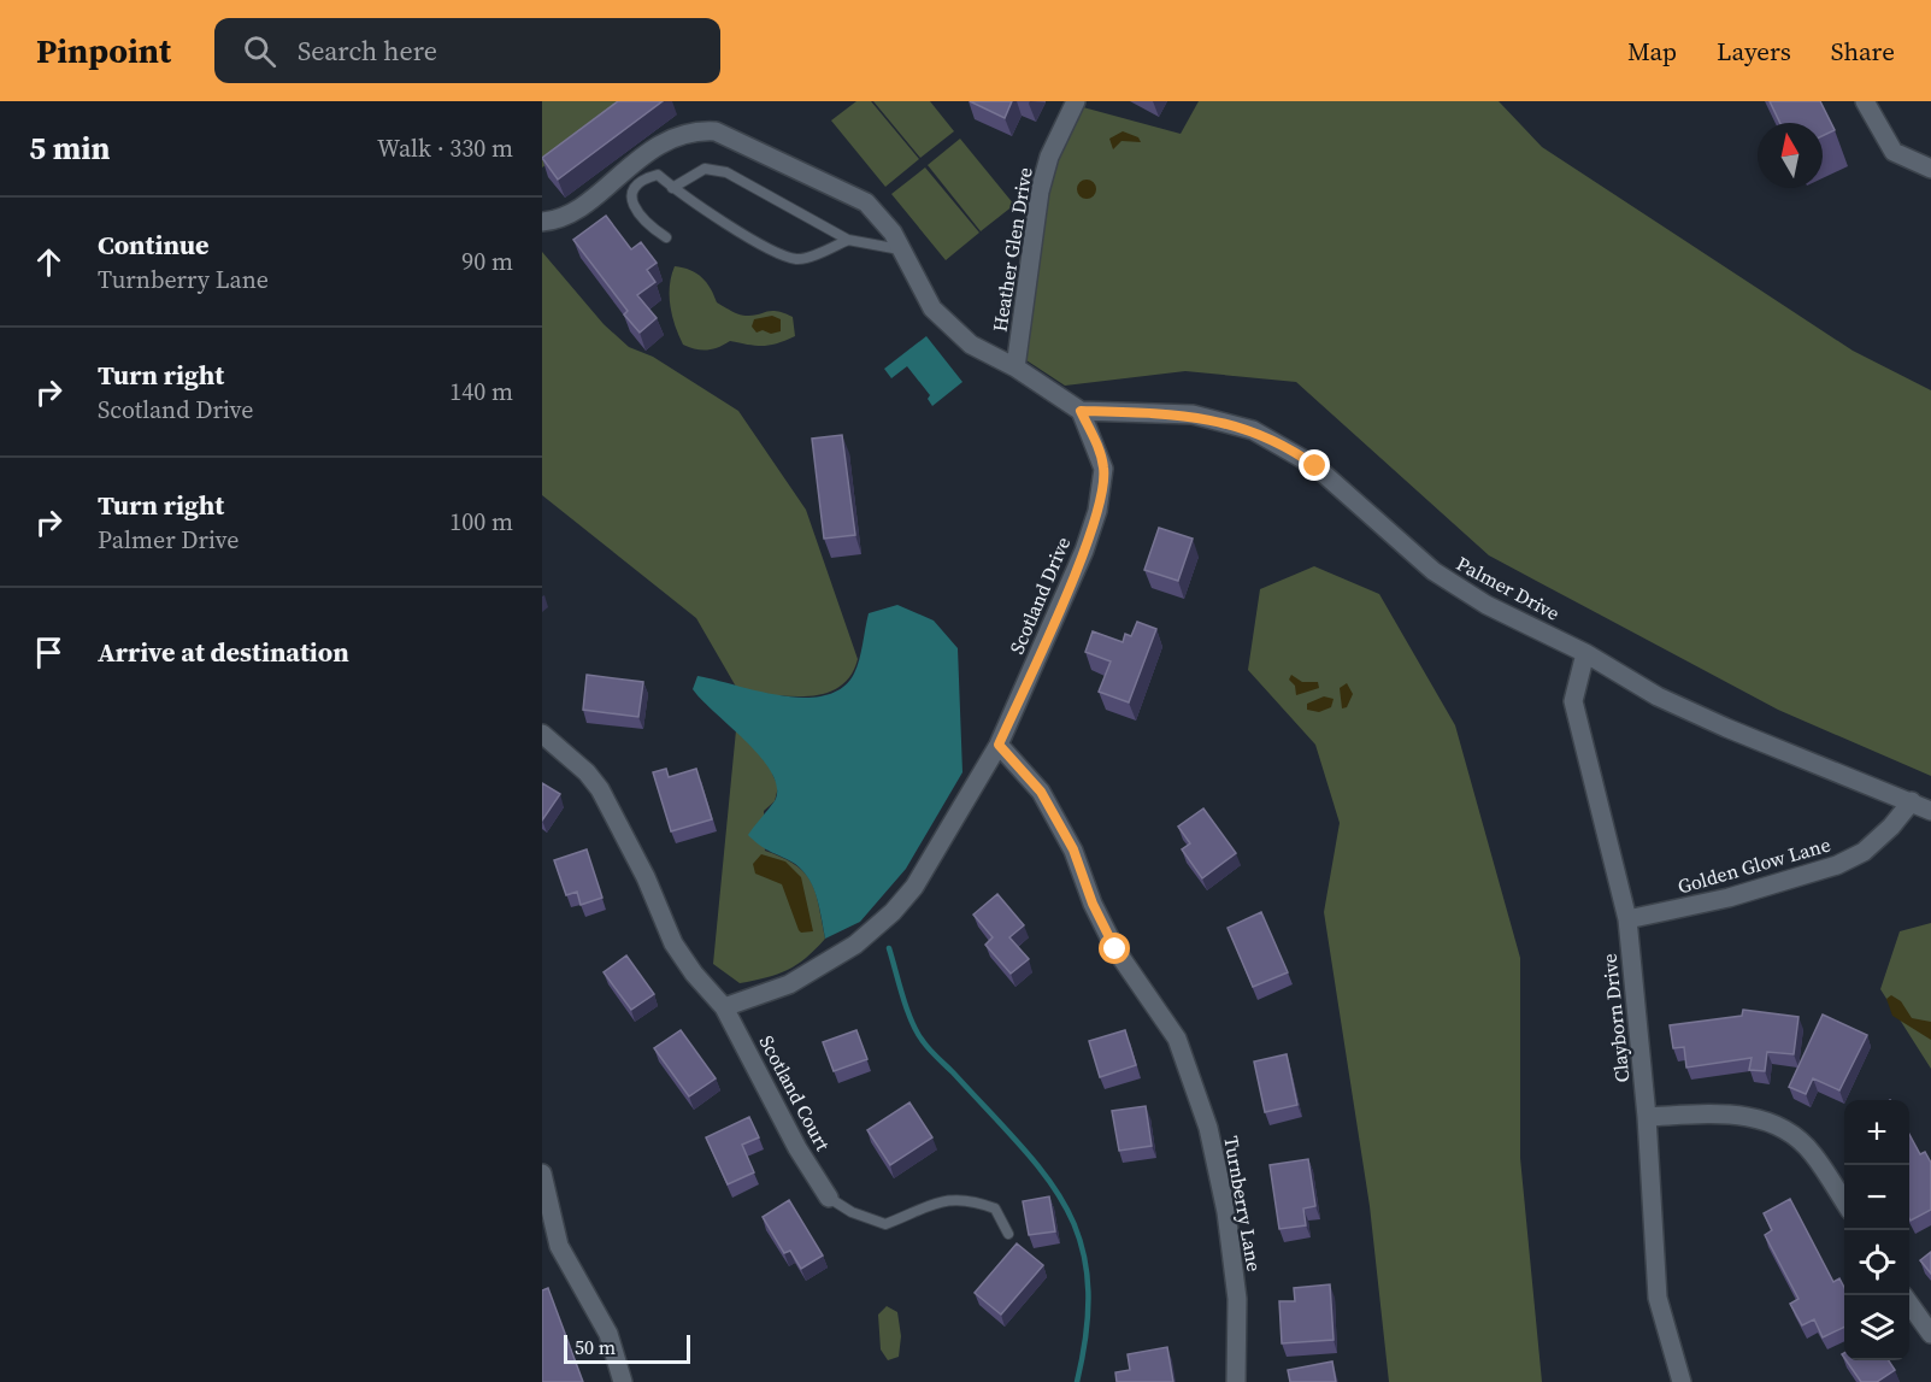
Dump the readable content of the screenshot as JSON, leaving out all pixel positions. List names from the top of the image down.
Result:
{
  "streets": {
    "street": [
      "Heather Glen Drive",
      "Palmer Drive",
      "Scotland Drive",
      "Golden Glow Lane",
      "Clayborn Drive",
      "Scotland Court",
      "Turnberry Lane"
    ]
  },
  "crossings": [
    ["Palmer Drive", "Scotland Drive"],
    ["Palmer Drive", "Golden Glow Lane"],
    ["Palmer Drive", "Clayborn Drive"],
    ["Scotland Drive", "Scotland Court"],
    ["Scotland Drive", "Turnberry Lane"],
    ["Golden Glow Lane", "Clayborn Drive"]
  ],
  "scale_bar": "50 m",
  "north": "top",
  "page": {
    "header": "Pinpoint",
    "search": "Search here",
    "nav": ["Map", "Layers", "Share"],
    "heading": ["5 min", "Walk · 330 m"],
    "list": [
      ["Continue", "Turnberry Lane", "90 m"],
      ["Turn right", "Scotland Drive", "140 m"],
      ["Turn right", "Palmer Drive", "100 m"],
      "Arrive at destination"
    ],
    "map_buttons": ["+", "−"],
    "scale": "50 m"
  }
}
